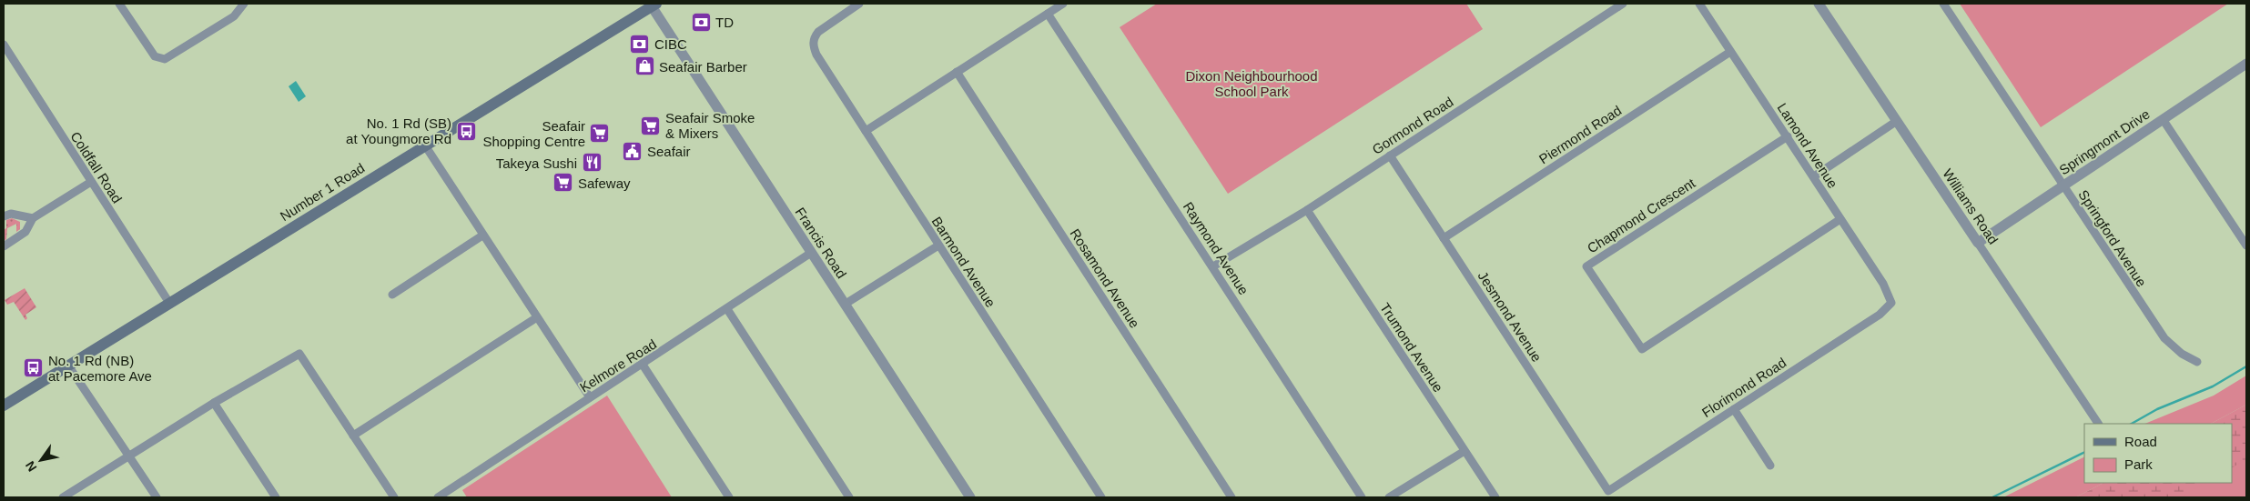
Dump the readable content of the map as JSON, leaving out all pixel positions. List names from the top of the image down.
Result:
{
  "streets": {
    "main road": ["Number 1 Road"],
    "street": [
      "Gormond Road",
      "Piermond Road",
      "Springmont Drive",
      "Lamond Avenue",
      "Coldfall Road",
      "Williams Road",
      "Chapmond Crescent",
      "Springford Avenue",
      "Francis Road",
      "Raymond Avenue",
      "Barmond Avenue",
      "Rosamond Avenue",
      "Jesmond Avenue",
      "Trumond Avenue",
      "Kelmore Road",
      "Florimond Road"
    ]
  },
  "crossings": [
    ["Gormond Road", "Raymond Avenue"],
    ["Gormond Road", "Jesmond Avenue"],
    ["Gormond Road", "Trumond Avenue"],
    ["Piermond Road", "Lamond Avenue"],
    ["Piermond Road", "Jesmond Avenue"],
    ["Springmont Drive", "Williams Road"],
    ["Springmont Drive", "Springford Avenue"],
    ["Lamond Avenue", "Chapmond Crescent"],
    ["Lamond Avenue", "Florimond Road"],
    ["Coldfall Road", "Number 1 Road"],
    ["Number 1 Road", "Francis Road"],
    ["Francis Road", "Kelmore Road"],
    ["Jesmond Avenue", "Florimond Road"]
  ],
  "parks": ["Dixon Neighbourhood School Park"],
  "places": {
    "bank": ["TD", "CIBC"],
    "shop": ["Seafair Barber"],
    "supermarket": ["Seafair Smoke & Mixers", "Seafair Shopping Centre", "Safeway"],
    "bus stop": ["No. 1 Rd (SB) at Youngmore Rd", "No. 1 Rd (NB) at Pacemore Ave"],
    "public building": ["Seafair"],
    "restaurant": ["Takeya Sushi"]
  },
  "legend": ["Road", "Park"],
  "north": "bottom left"
}
